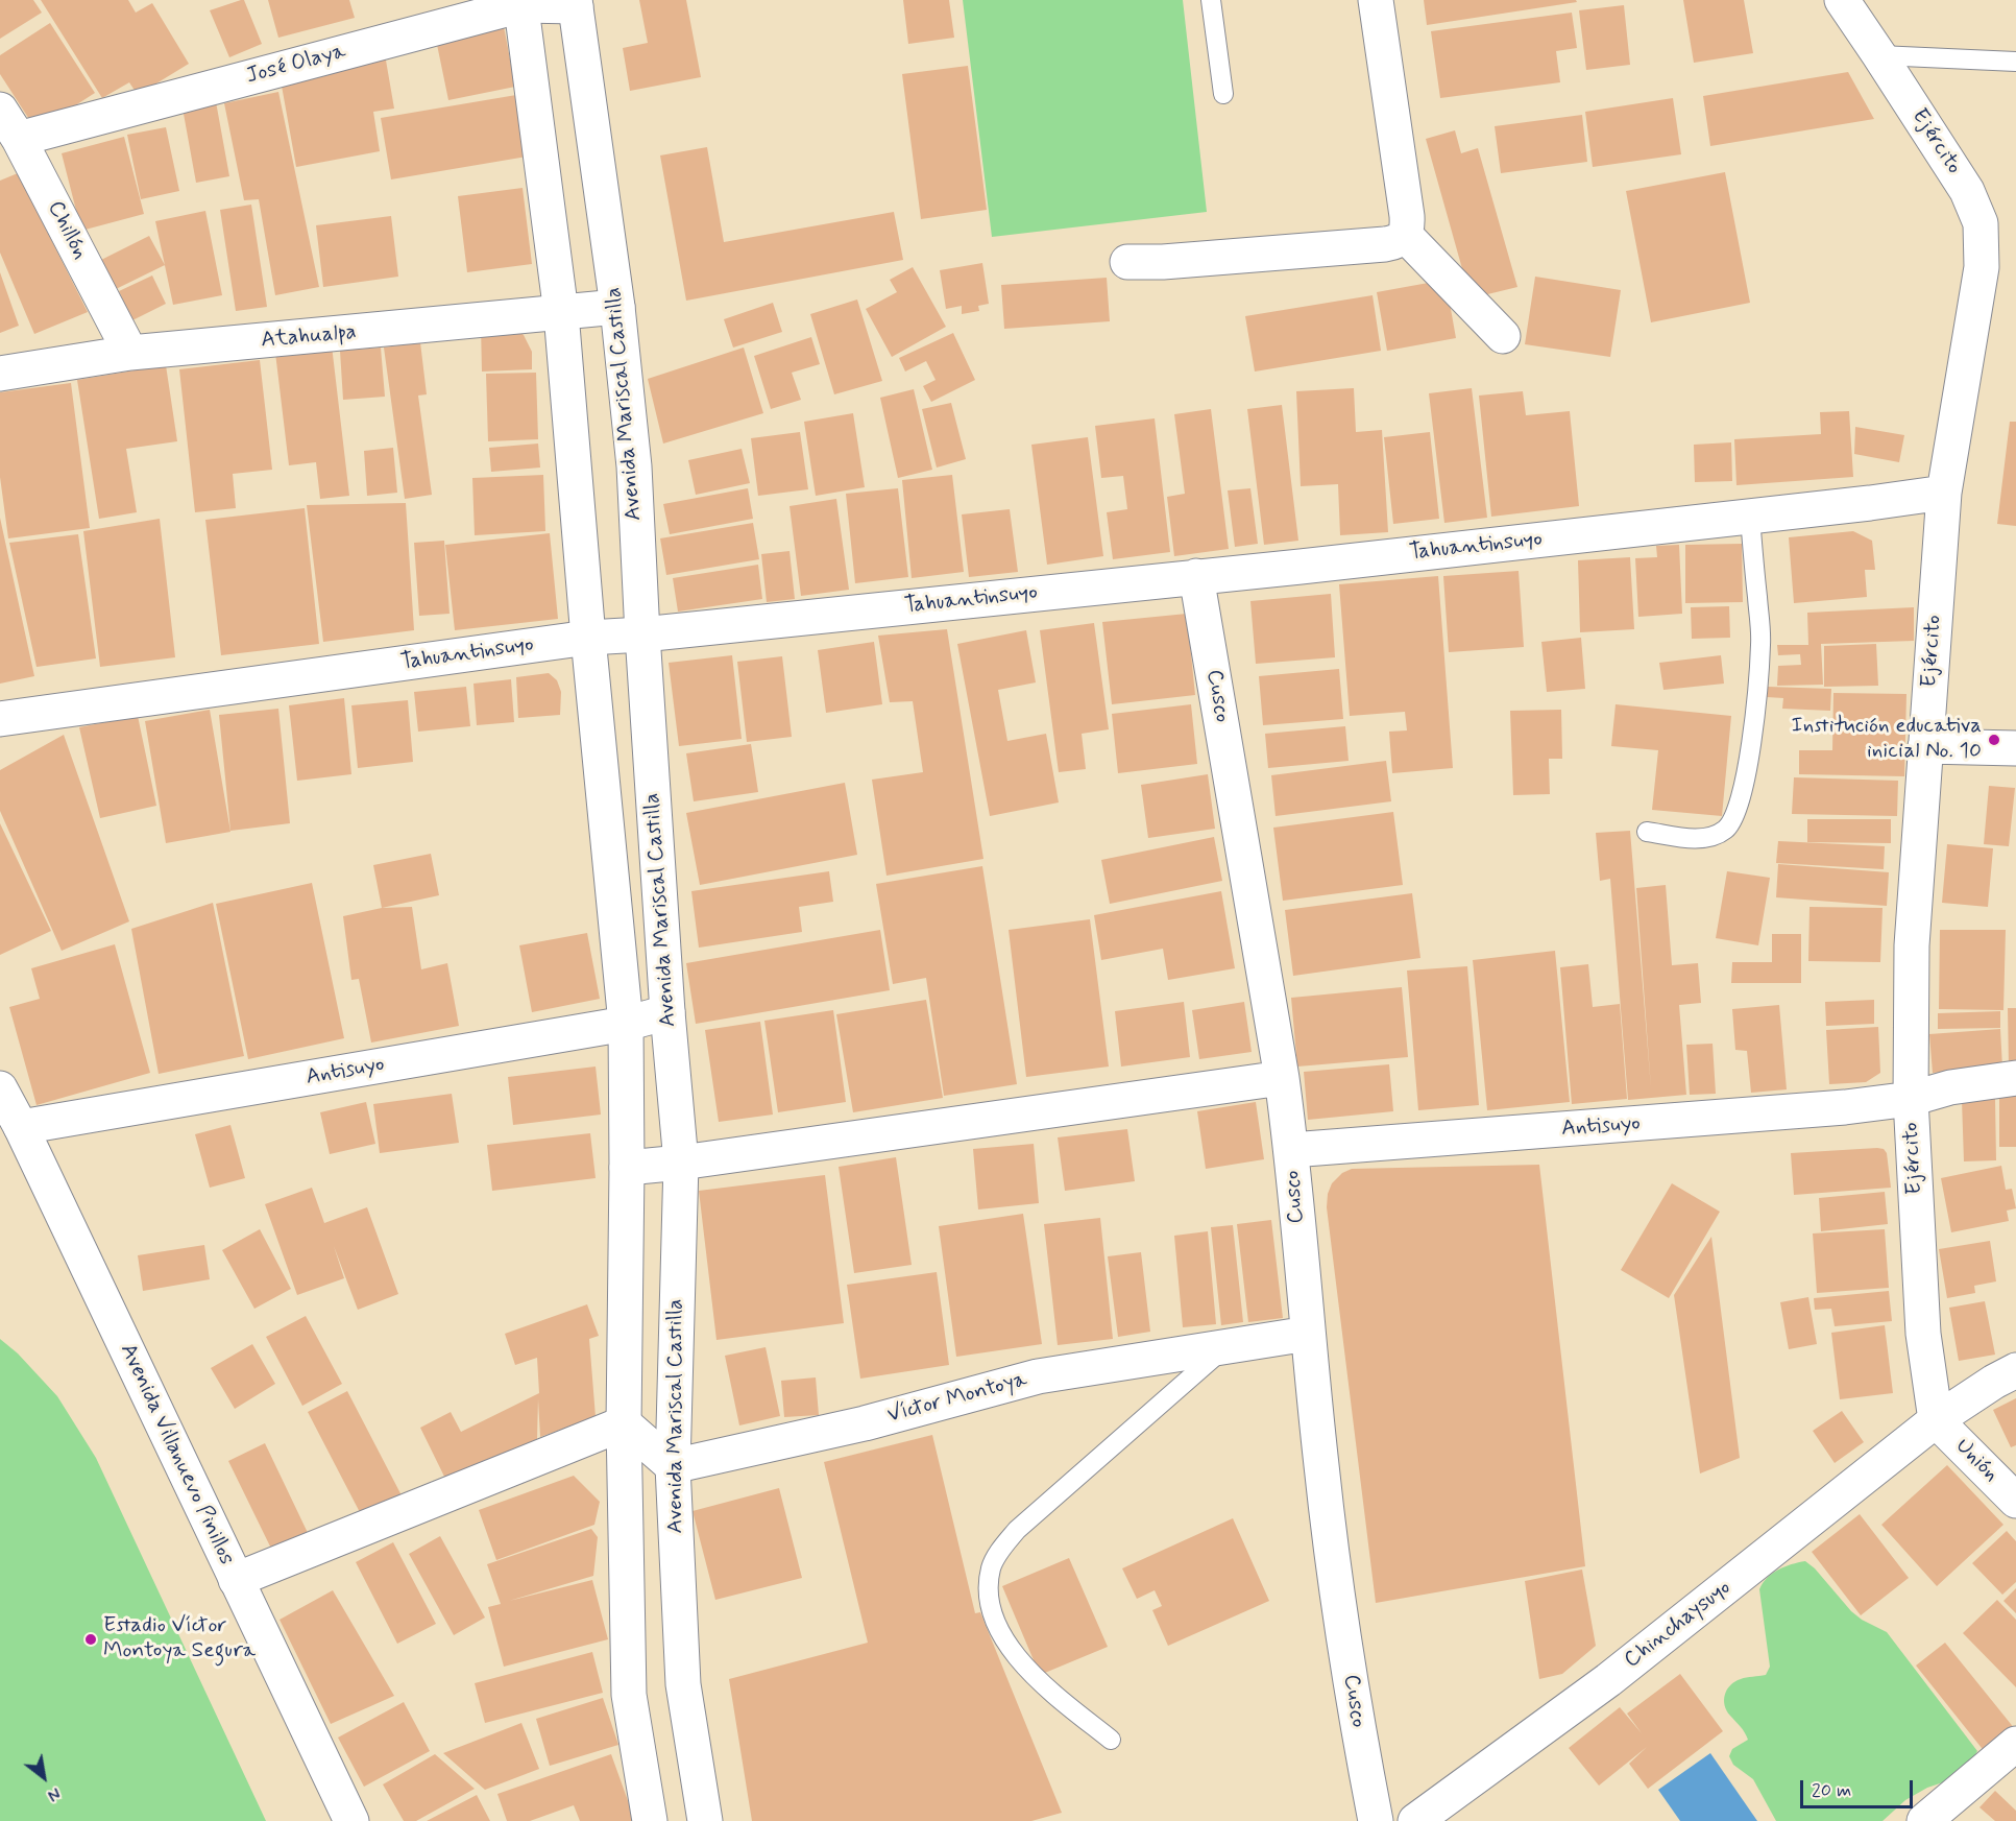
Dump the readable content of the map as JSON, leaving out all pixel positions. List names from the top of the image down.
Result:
{
  "streets": {
    "street": [
      "José Olaya",
      "Ejército",
      "Chillón",
      "Atahualpa",
      "Avenida Mariscal Castilla",
      "Tahuantinsuyo",
      "Cusco",
      "Antisuyo",
      "Víctor Montoya",
      "Avenida Villanuevo Pinillos",
      "Unión",
      "Chinchaysuyo"
    ]
  },
  "crossings": [
    ["José Olaya", "Chillón"],
    ["José Olaya", "Avenida Mariscal Castilla"],
    ["Ejército", "Tahuantinsuyo"],
    ["Ejército", "Antisuyo"],
    ["Ejército", "Unión"],
    ["Ejército", "Chinchaysuyo"],
    ["Chillón", "Atahualpa"],
    ["Atahualpa", "Avenida Mariscal Castilla"],
    ["Avenida Mariscal Castilla", "Tahuantinsuyo"],
    ["Avenida Mariscal Castilla", "Antisuyo"],
    ["Avenida Mariscal Castilla", "Víctor Montoya"],
    ["Tahuantinsuyo", "Cusco"],
    ["Cusco", "Antisuyo"],
    ["Cusco", "Víctor Montoya"],
    ["Antisuyo", "Avenida Villanuevo Pinillos"],
    ["Unión", "Chinchaysuyo"]
  ],
  "places": ["Institución educativa inicial No. 10", "Estadio Víctor Montoya Segura"],
  "scale_bar": "20 m",
  "north": "bottom right"
}
